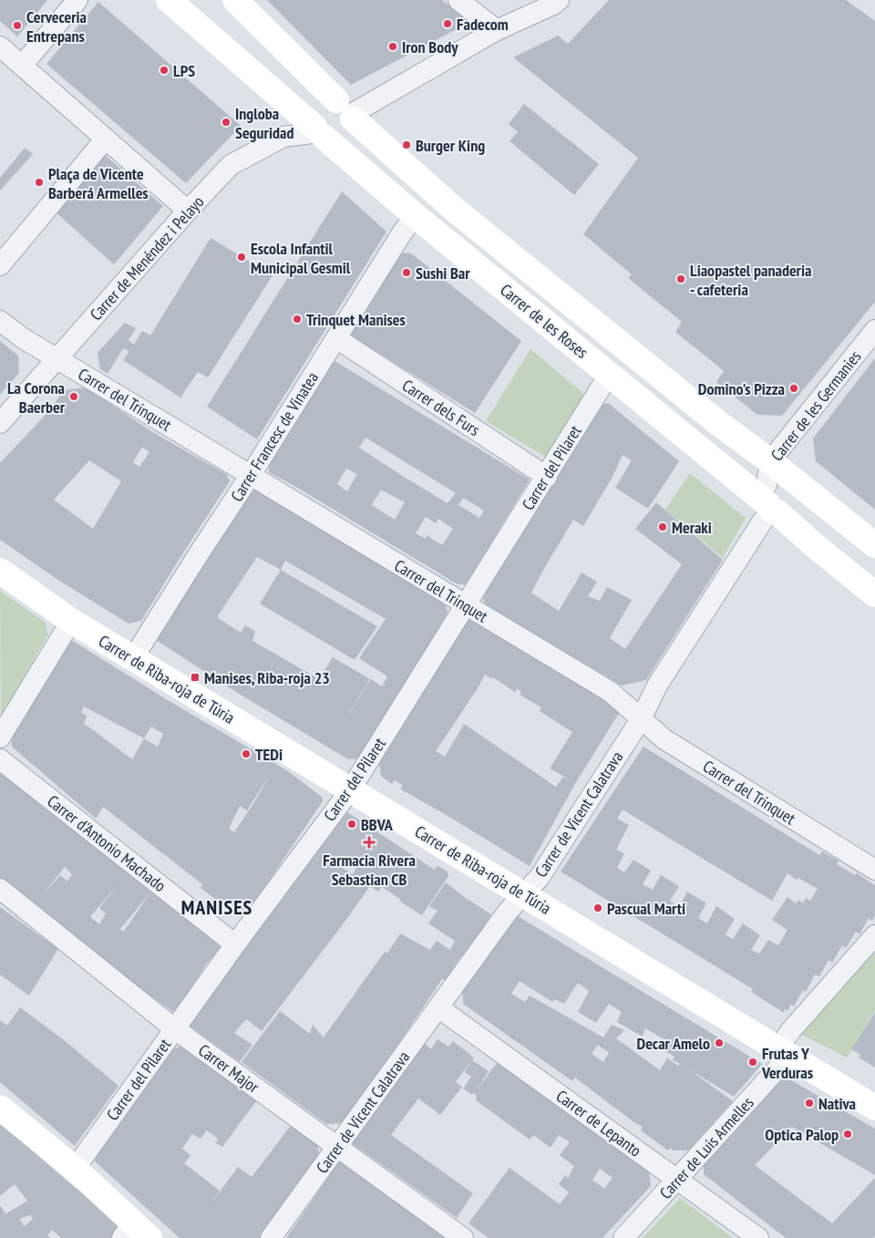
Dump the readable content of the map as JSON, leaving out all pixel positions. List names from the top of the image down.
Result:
{
  "streets": {
    "main road": ["Carrer de les Roses", "Carrer de Riba-roja de Túria"],
    "street": [
      "Carrer de Menéndez i Pelayo",
      "Carrer del Trinquet",
      "Carrer de les Germanies",
      "Carrer dels Furs",
      "Carrer Francesc de Vinatea",
      "Carrer del Pilaret",
      "Carrer de Vicent Calatrava",
      "Carrer d'Antonio Machado",
      "Carrer Major",
      "Carrer de Lepanto",
      "Carrer de Luis Armelles"
    ]
  },
  "crossings": [
    ["Carrer de Menéndez i Pelayo", "Carrer de les Roses"],
    ["Carrer de Menéndez i Pelayo", "Carrer del Trinquet"],
    ["Carrer de les Roses", "Carrer de les Germanies"],
    ["Carrer de les Roses", "Carrer Francesc de Vinatea"],
    ["Carrer de les Roses", "Carrer del Pilaret"],
    ["Carrer de les Roses", "Carrer de Vicent Calatrava"],
    ["Carrer del Trinquet", "Carrer Francesc de Vinatea"],
    ["Carrer del Trinquet", "Carrer del Pilaret"],
    ["Carrer del Trinquet", "Carrer de Vicent Calatrava"],
    ["Carrer de les Germanies", "Carrer de Vicent Calatrava"],
    ["Carrer dels Furs", "Carrer Francesc de Vinatea"],
    ["Carrer dels Furs", "Carrer del Pilaret"],
    ["Carrer Francesc de Vinatea", "Carrer de Riba-roja de Túria"],
    ["Carrer del Pilaret", "Carrer de Riba-roja de Túria"],
    ["Carrer del Pilaret", "Carrer d'Antonio Machado"],
    ["Carrer del Pilaret", "Carrer Major"],
    ["Carrer de Riba-roja de Túria", "Carrer de Vicent Calatrava"],
    ["Carrer de Riba-roja de Túria", "Carrer de Luis Armelles"],
    ["Carrer de Vicent Calatrava", "Carrer Major"],
    ["Carrer de Vicent Calatrava", "Carrer de Lepanto"],
    ["Carrer de Lepanto", "Carrer de Luis Armelles"]
  ],
  "districts": ["MANISES"],
  "places": {
    "other": [
      "Fadecom",
      "Cerveceria Entrepans",
      "Iron Body",
      "LPS",
      "Ingloba Seguridad",
      "Burger King",
      "Plaça de Vicente Barberá Armelles",
      "Escola Infantil Municipal Gesmil",
      "Sushi Bar",
      "Liaopastel panaderia - cafeteria",
      "Trinquet Manises",
      "Domino's Pizza",
      "La Corona Baerber",
      "Meraki",
      "TEDi",
      "BBVA",
      "Pascual Martí",
      "Decar Amelo",
      "Frutas Y Verduras",
      "Nativa",
      "Optica Palop"
    ],
    "transit": ["Manises, Riba-roja 23"],
    "health": ["Farmacia Rivera Sebastian CB"]
  }
}
